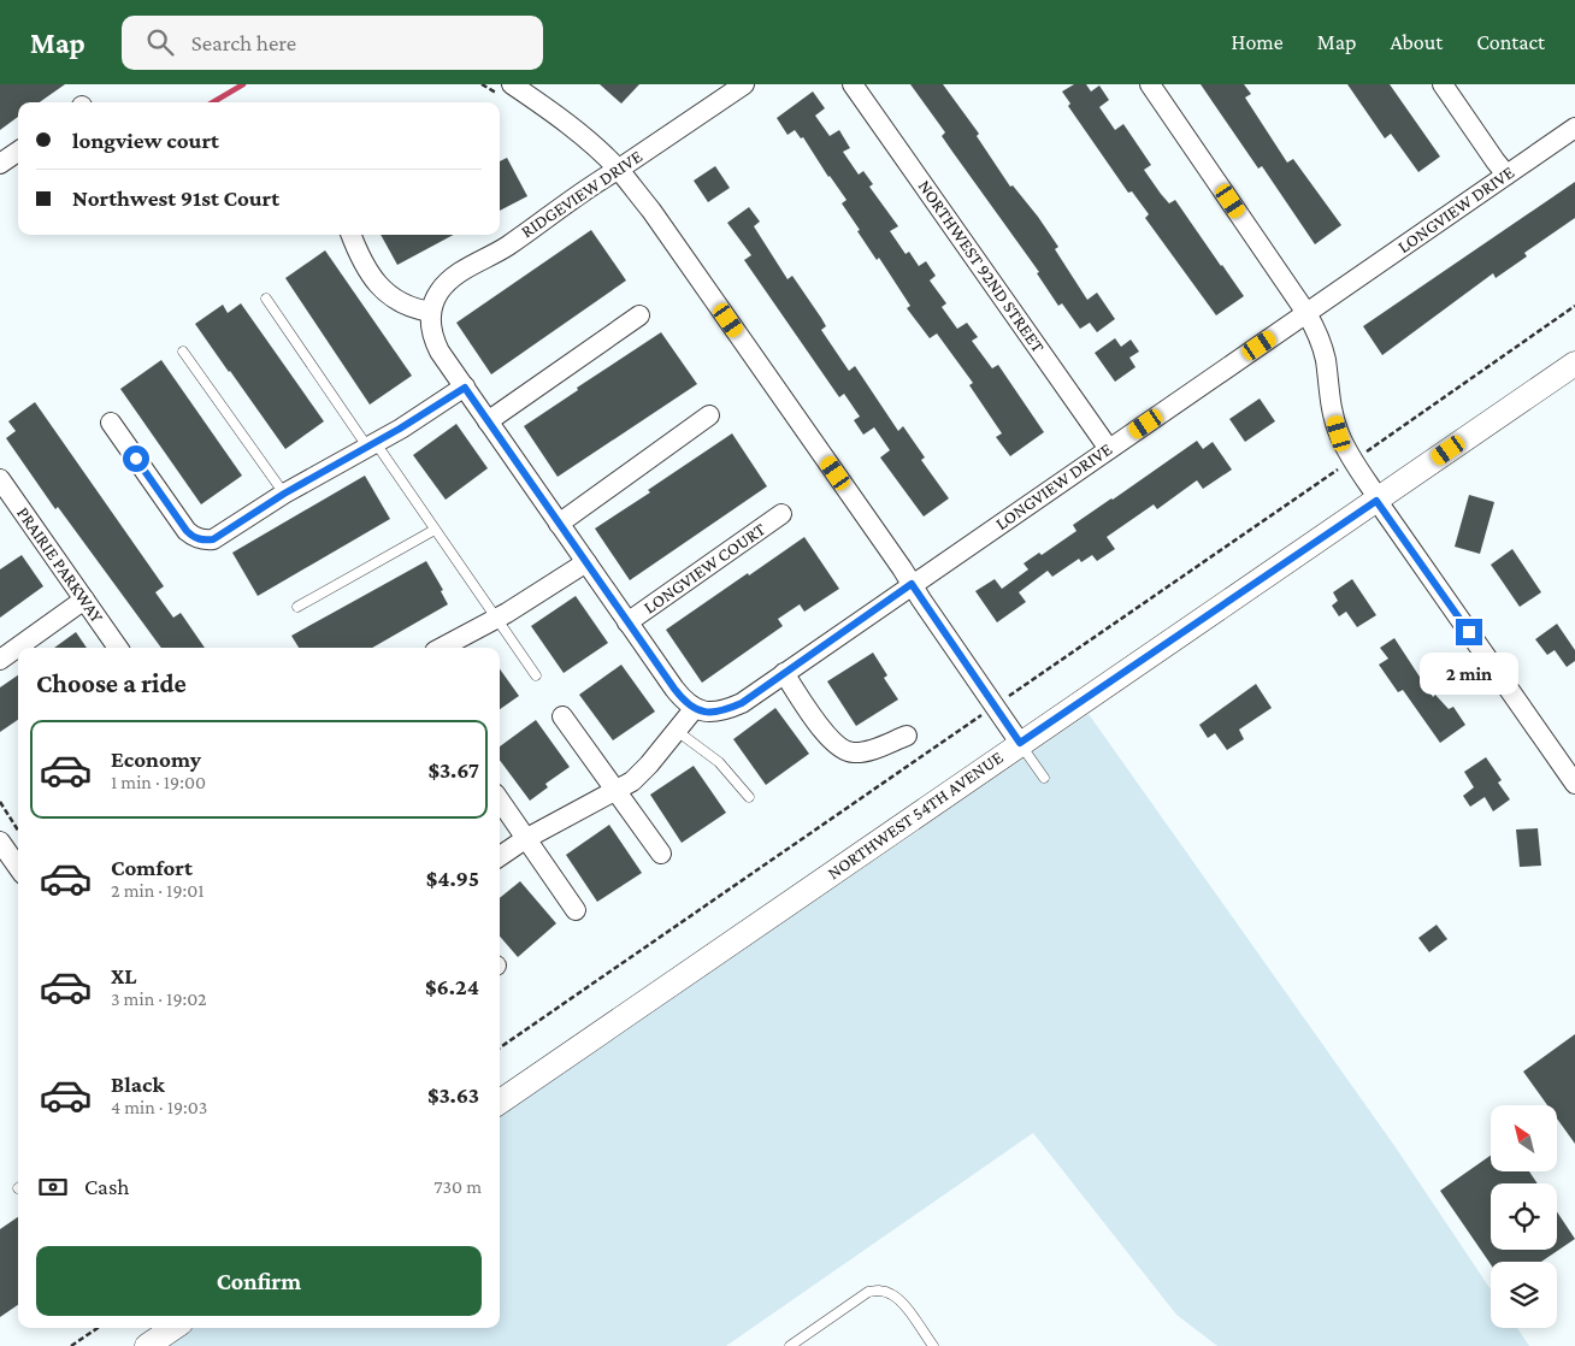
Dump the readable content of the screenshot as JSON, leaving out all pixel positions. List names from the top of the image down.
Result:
{
  "streets": {
    "street": [
      "RIDGEVIEW DRIVE",
      "LONGVIEW DRIVE",
      "NORTHWEST 92ND STREET",
      "PRAIRIE PARKWAY",
      "LONGVIEW COURT",
      "NORTHWEST 54TH AVENUE"
    ]
  },
  "crossings": [
    ["RIDGEVIEW DRIVE", "LONGVIEW COURT"],
    ["LONGVIEW DRIVE", "NORTHWEST 92ND STREET"],
    ["LONGVIEW DRIVE", "LONGVIEW COURT"]
  ],
  "north": "top left",
  "page": {
    "header": "Map",
    "search": "Search here",
    "nav": [
      "Home",
      "Map",
      "About",
      "Contact"
    ],
    "banner": ["longview court", "Northwest 91st Court"],
    "heading": "Choose a ride",
    "bubble": "2 min",
    "list": [
      {
        "name": "Economy",
        "note": "1 min · 19:00",
        "value": "$3.67"
      },
      {
        "name": "Comfort",
        "note": "2 min · 19:01",
        "value": "$4.95"
      },
      {
        "name": "XL",
        "note": "3 min · 19:02",
        "value": "$6.24"
      },
      {
        "name": "Black",
        "note": "4 min · 19:03",
        "value": "$3.63"
      }
    ],
    "pay": ["Cash", "730 m"],
    "buttons": "Confirm"
  }
}
